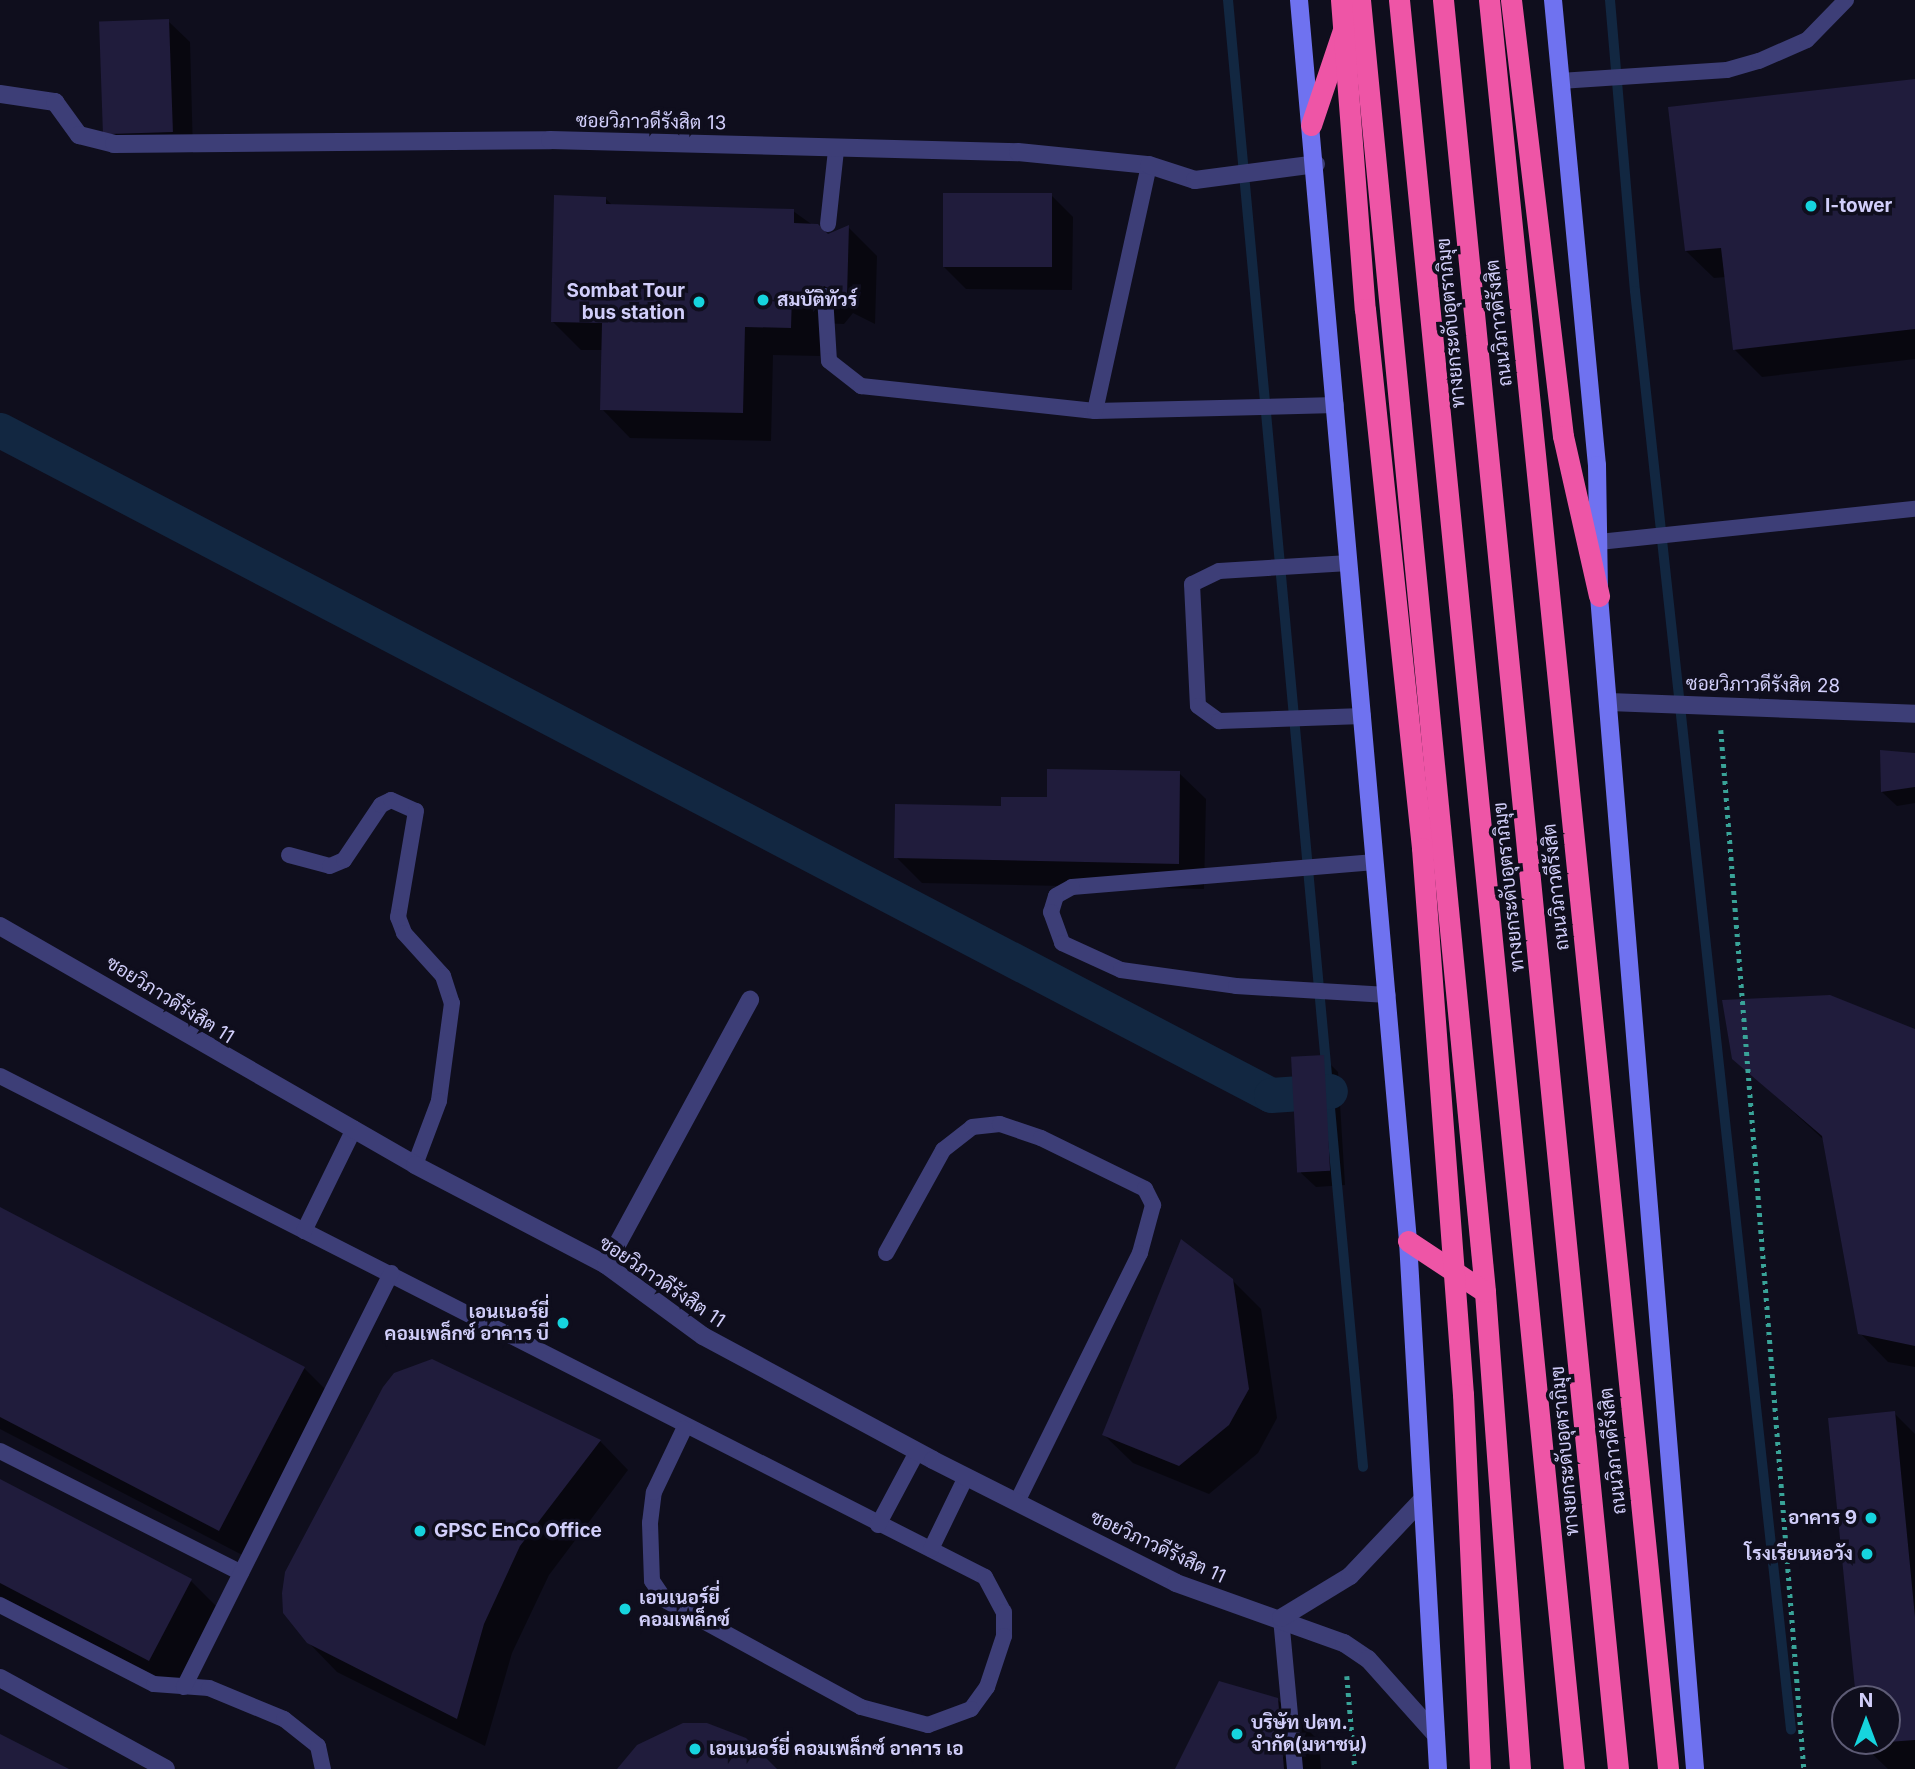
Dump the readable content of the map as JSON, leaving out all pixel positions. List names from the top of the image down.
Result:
{
  "streets": {
    "highway": ["ทางยกระดับอุตราภิมุข", "ถนนวิภาวดีรังสิต"],
    "street": ["ซอยวิภาวดีรังสิต 13", "ซอยวิภาวดีรังสิต 28", "ซอยวิภาวดีรังสิต 11"]
  },
  "places": [
    "I-tower",
    "สมบัติทัวร์",
    "Sombat Tour bus station",
    "เอนเนอร์ยี่ คอมเพล็กซ์ อาคาร บี",
    "อาคาร 9",
    "GPSC EnCo Office",
    "โรงเรียนหอวัง",
    "เอนเนอร์ยี่ คอมเพล็กซ์",
    "บริษัท ปตท. จำกัด(มหาชน)",
    "เอนเนอร์ยี่ คอมเพล็กซ์ อาคาร เอ"
  ],
  "north": "top"
}
